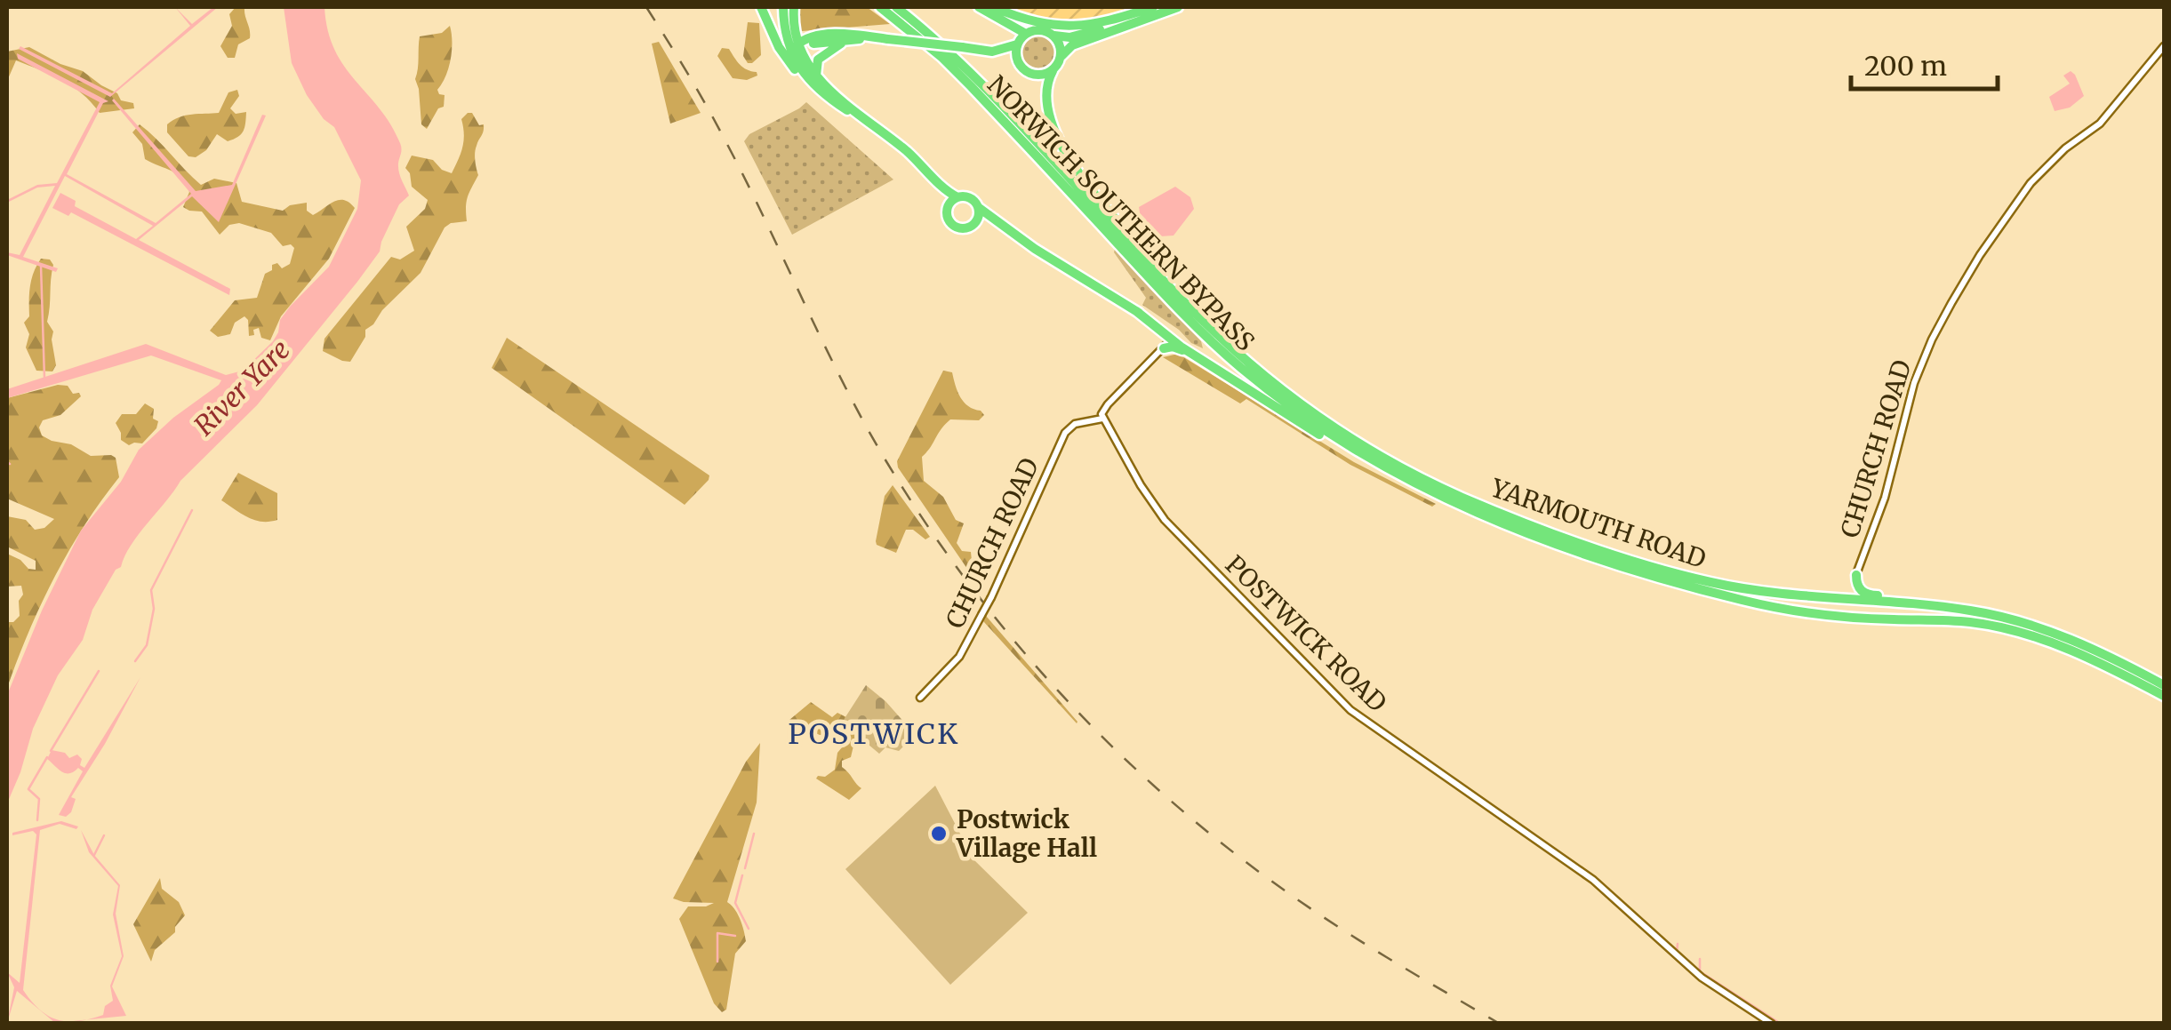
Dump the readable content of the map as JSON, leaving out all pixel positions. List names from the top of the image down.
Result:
{
  "streets": {
    "highway": ["NORWICH SOUTHERN BYPASS", "YARMOUTH ROAD"],
    "street": ["CHURCH ROAD", "POSTWICK ROAD"]
  },
  "crossings": [
    ["NORWICH SOUTHERN BYPASS", "YARMOUTH ROAD"],
    ["CHURCH ROAD", "POSTWICK ROAD"]
  ],
  "districts": ["POSTWICK"],
  "water": ["River Yare"],
  "places": ["Postwick Village Hall"],
  "scale_bar": "200 m"
}
